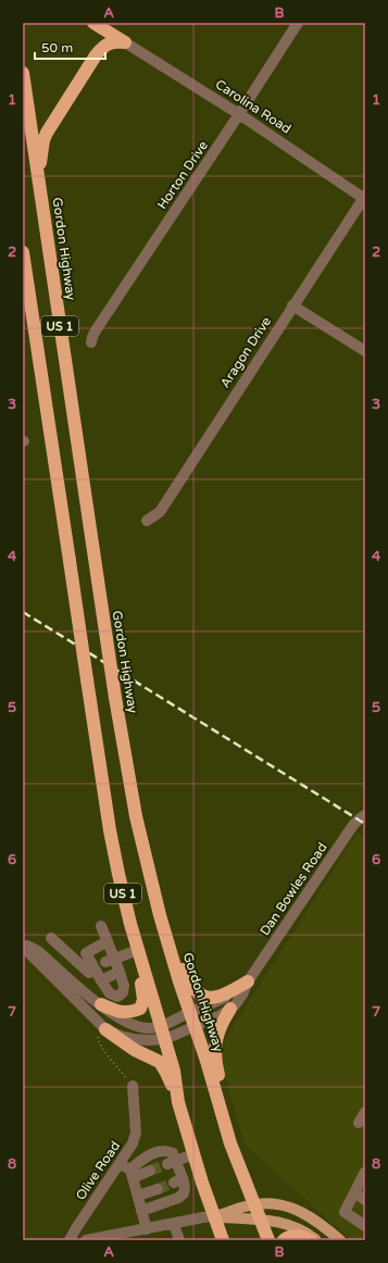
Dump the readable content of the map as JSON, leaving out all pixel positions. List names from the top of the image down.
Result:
{
  "streets": {
    "highway": ["Gordon Highway", "US 1"],
    "street": [
      "Carolina Road",
      "Horton Drive",
      "Aragon Drive",
      "Dan Bowles Road",
      "Olive Road"
    ]
  },
  "crossings": [
    ["Carolina Road", "Horton Drive"],
    ["Carolina Road", "Aragon Drive"],
    ["Gordon Highway", "Dan Bowles Road"],
    ["US 1", "Dan Bowles Road"]
  ],
  "scale_bar": "50 m",
  "grid": {
    "columns": ["A", "B"],
    "rows": [
      "1",
      "2",
      "3",
      "4",
      "5",
      "6",
      "7",
      "8"
    ]
  }
}
